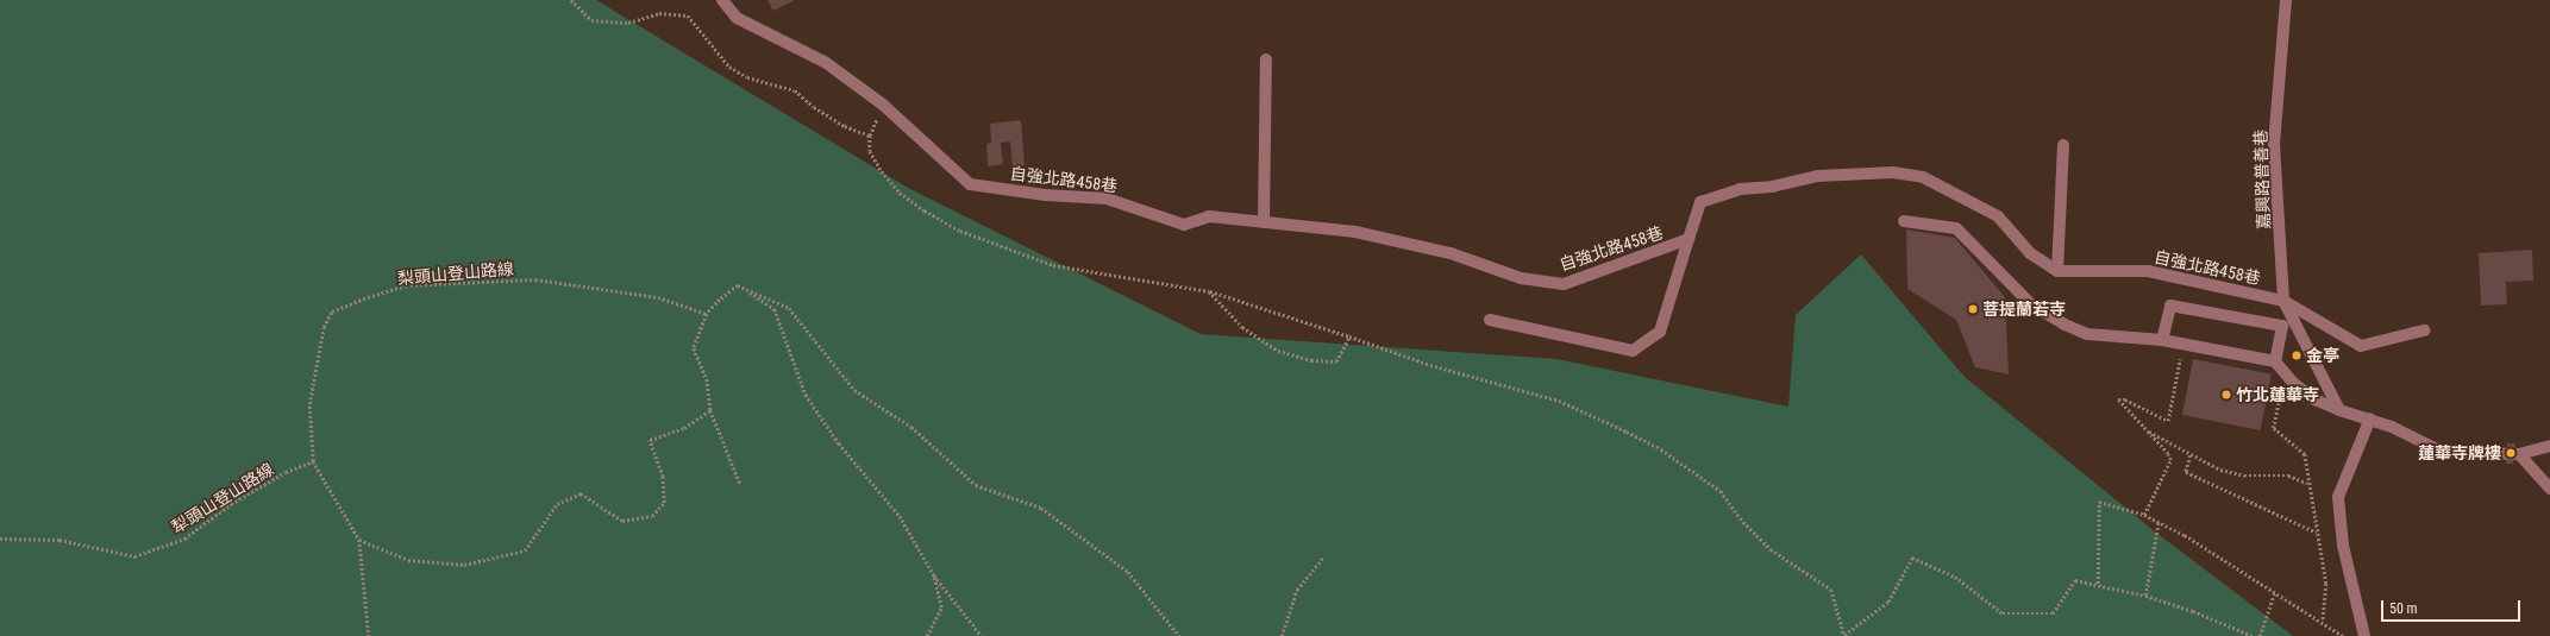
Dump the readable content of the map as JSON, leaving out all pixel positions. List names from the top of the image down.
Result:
{
  "streets": {
    "lane": ["自強北路458巷", "嘉興路普善巷"],
    "path": ["梨頭山登山路線", "犁頭山登山路線"]
  },
  "crossings": [
    ["自強北路458巷", "嘉興路普善巷"],
    ["梨頭山登山路線", "犁頭山登山路線"]
  ],
  "places": [
    "菩提蘭若寺",
    "金亭",
    "竹北蓮華寺",
    "蓮華寺牌樓"
  ],
  "scale_bar": "50 m"
}
